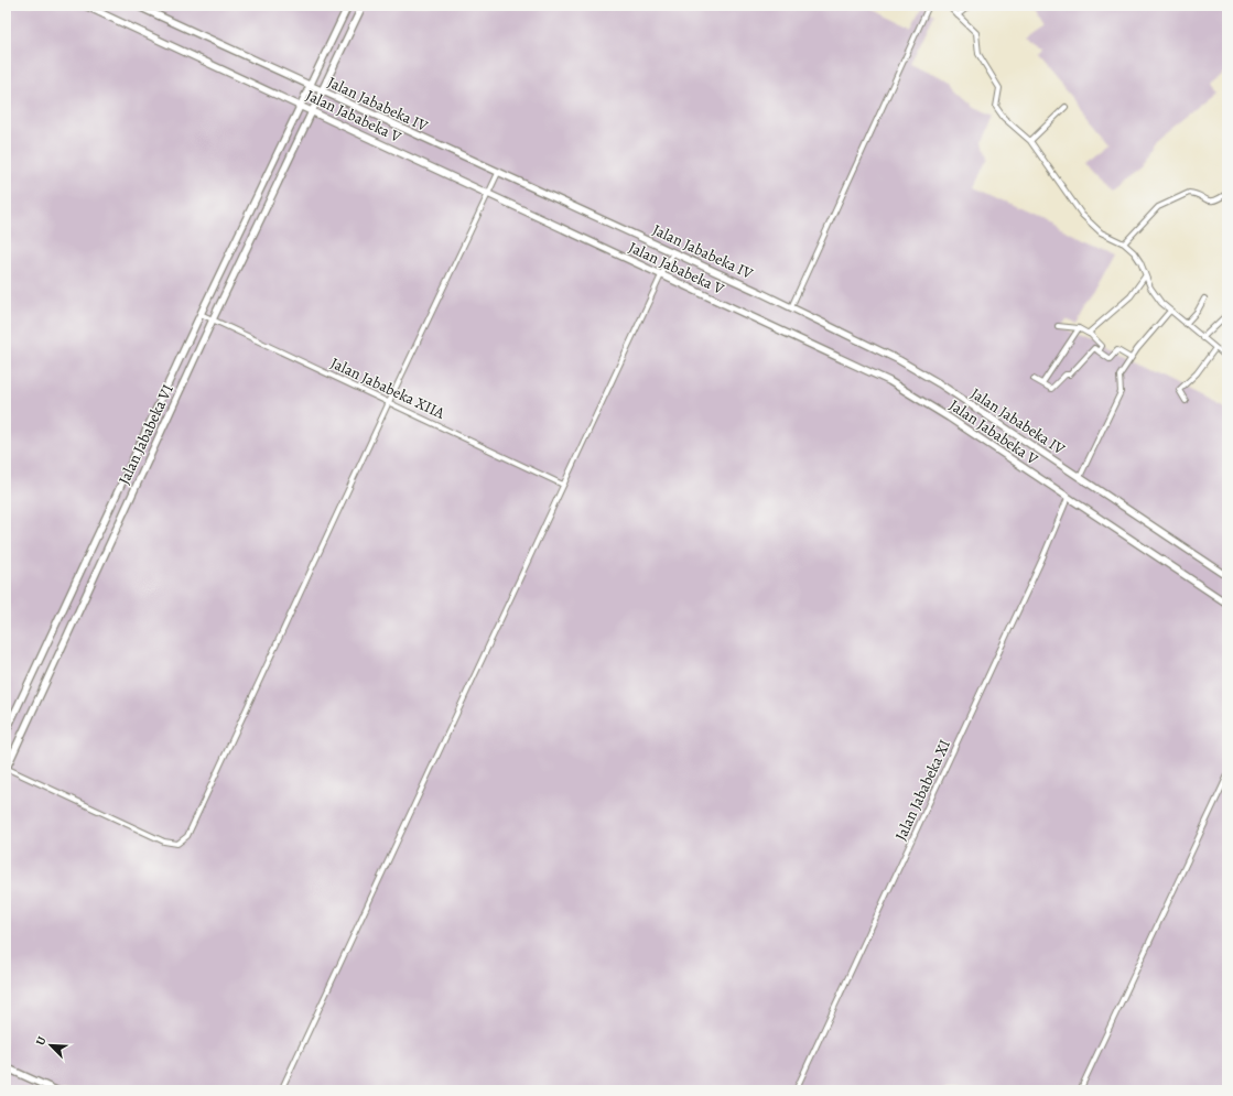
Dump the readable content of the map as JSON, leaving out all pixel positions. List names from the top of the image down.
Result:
{
  "streets": {
    "street": [
      "Jalan Jababeka IV",
      "Jalan Jababeka V",
      "Jalan Jababeka XIIA",
      "Jalan Jababeka VI",
      "Jalan Jababeka XI"
    ]
  },
  "crossings": [
    ["Jalan Jababeka IV", "Jalan Jababeka VI"],
    ["Jalan Jababeka V", "Jalan Jababeka VI"],
    ["Jalan Jababeka V", "Jalan Jababeka XI"],
    ["Jalan Jababeka XIIA", "Jalan Jababeka VI"]
  ],
  "north": "top left"
}
